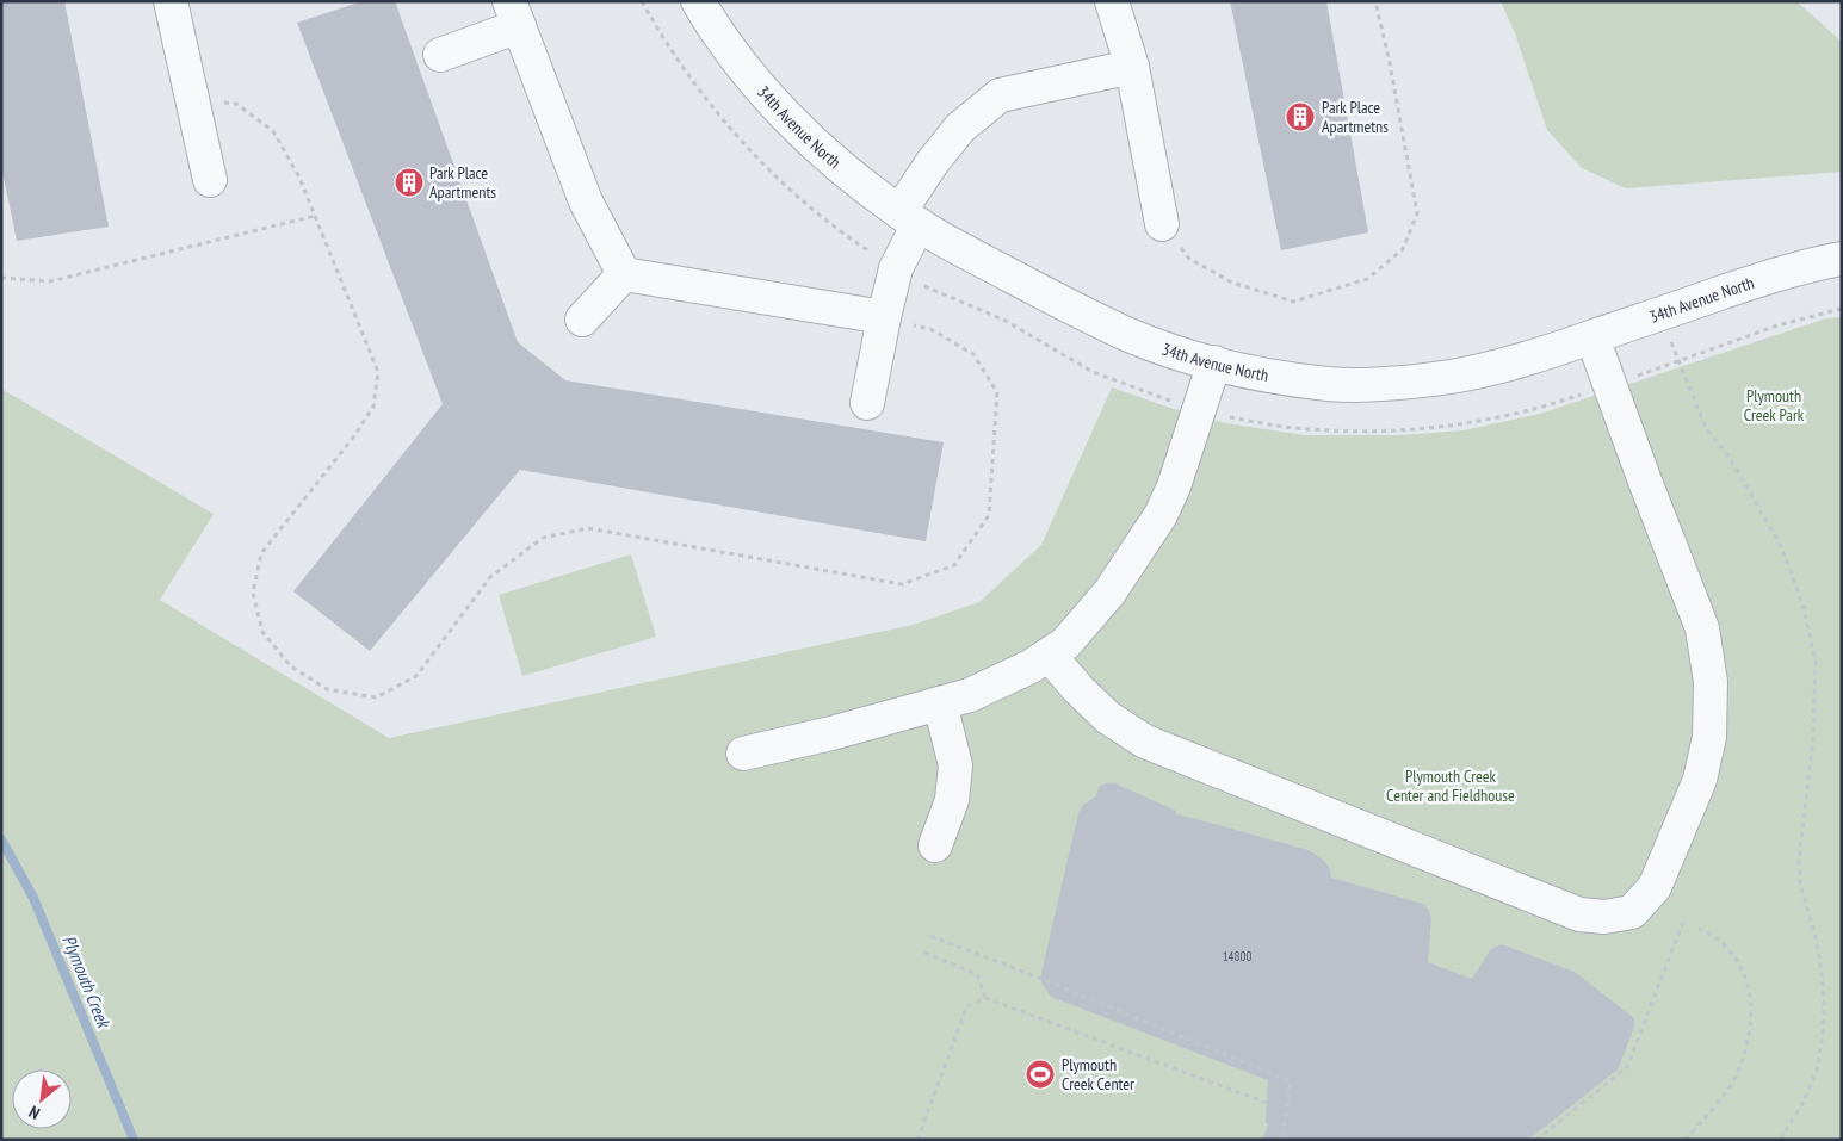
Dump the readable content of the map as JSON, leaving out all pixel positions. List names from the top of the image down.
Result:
{
  "streets": {
    "street": ["34th Avenue North"]
  },
  "water": ["Plymouth Creek"],
  "parks": ["Plymouth Creek Park", "Plymouth Creek Center and Fieldhouse"],
  "places": {
    "building": ["Park Place Apartmetns", "Park Place Apartments"],
    "sports": ["Plymouth Creek Center"]
  },
  "house_numbers": ["14800"],
  "north": "bottom left"
}
